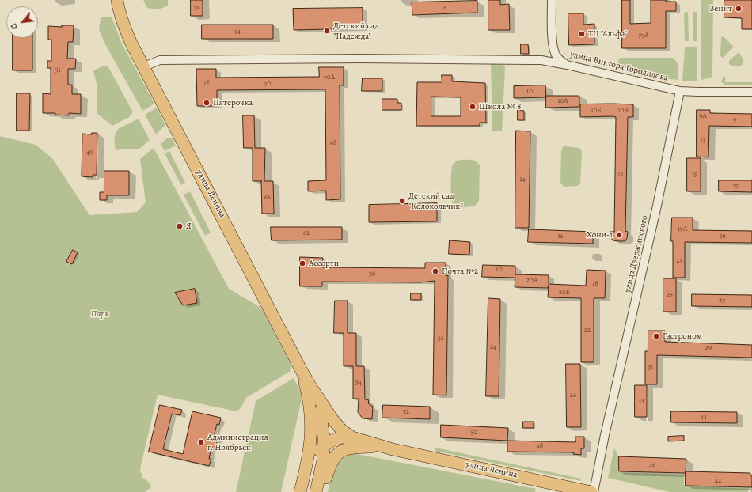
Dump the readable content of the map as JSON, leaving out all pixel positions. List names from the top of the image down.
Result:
{
  "streets": {
    "main road": ["улица Ленина"],
    "street": ["улица Виктора Городилова", "улица Дзержинского"]
  },
  "crossings": [
    ["улица Виктора Городилова", "улица Дзержинского"],
    ["улица Ленина", "улица Дзержинского"]
  ],
  "parks": ["Парк"],
  "places": [
    "Зенит",
    "Детский сад \"Надежда\"",
    "ТЦ \"Альфа\"",
    "Пятёрочка",
    "Школа № 8",
    "Детский сад \"Колокольчик\"",
    "Я",
    "Хони-1",
    "Ассорти",
    "Почта №2",
    "Гастроном",
    "Администрация г. Ноябрьск"
  ],
  "house_numbers": [
    "76",
    "6",
    "74",
    "77А",
    "51",
    "70А",
    "72",
    "70",
    "10",
    "10А",
    "10Б",
    "10В",
    "9А",
    "9",
    "13",
    "68",
    "49",
    "12",
    "15",
    "14",
    "17",
    "66",
    "19А",
    "62",
    "16",
    "19",
    "23",
    "20",
    "58",
    "20А",
    "18",
    "20Б",
    "25",
    "27",
    "22",
    "56",
    "24",
    "29",
    "31",
    "54",
    "26",
    "33",
    "52",
    "44",
    "50",
    "48",
    "46",
    "42"
  ],
  "north": "bottom left"
}
